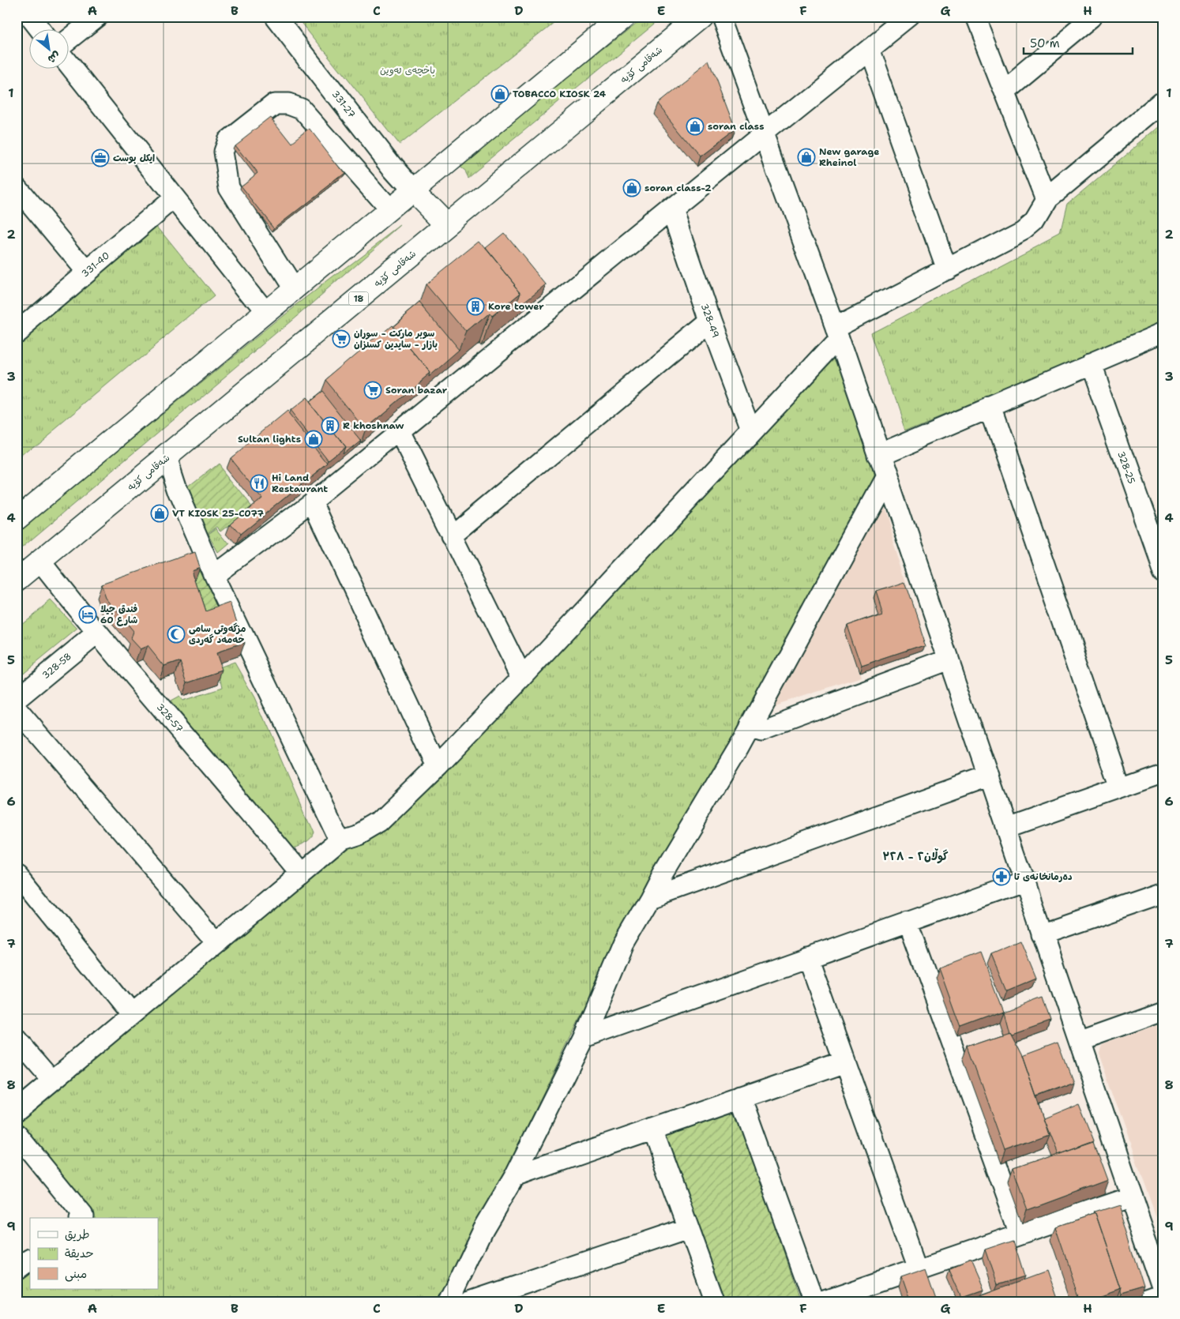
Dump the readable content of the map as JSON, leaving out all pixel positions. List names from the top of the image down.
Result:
{
  "streets": {
    "highway": ["شەقامی کۆیە", "18"],
    "street": [
      "331-27",
      "331-40",
      "328-49",
      "328-25",
      "328-58",
      "328-57"
    ]
  },
  "crossings": [
    ["شەقامی کۆیە", "328-57"],
    ["328-58", "328-57"]
  ],
  "districts": ["گوڵان٢ - ٣٢٨"],
  "parks": ["باخچەی ئەوین"],
  "places": {
    "shop": [
      "TOBACCO KIOSK 24",
      "soran class",
      "New garage Rheinol",
      "soran class-2",
      "Sultan lights",
      "VT KIOSK 25-C077"
    ],
    "office": ["ايكل بوست"],
    "building": ["Kore tower", "R khoshnaw"],
    "supermarket": ["سوبر ماركت - سوران بازار - سايدين كسنزان", "Soran bazar"],
    "restaurant": ["Hi Land Restaurant"],
    "hotel": ["فندق جيلا شارع 60"],
    "mosque": ["مزگەوتی سامی حەمەد گەردی"],
    "pharmacy": ["دەرمانخانەی تا"]
  },
  "legend": ["طريق", "حديقة", "مبنى"],
  "scale_bar": "50 m",
  "north": "bottom right",
  "grid": {
    "columns": [
      "A",
      "B",
      "C",
      "D",
      "E",
      "F",
      "G",
      "H"
    ],
    "rows": [
      "1",
      "2",
      "3",
      "4",
      "5",
      "6",
      "7",
      "8",
      "9"
    ]
  }
}
